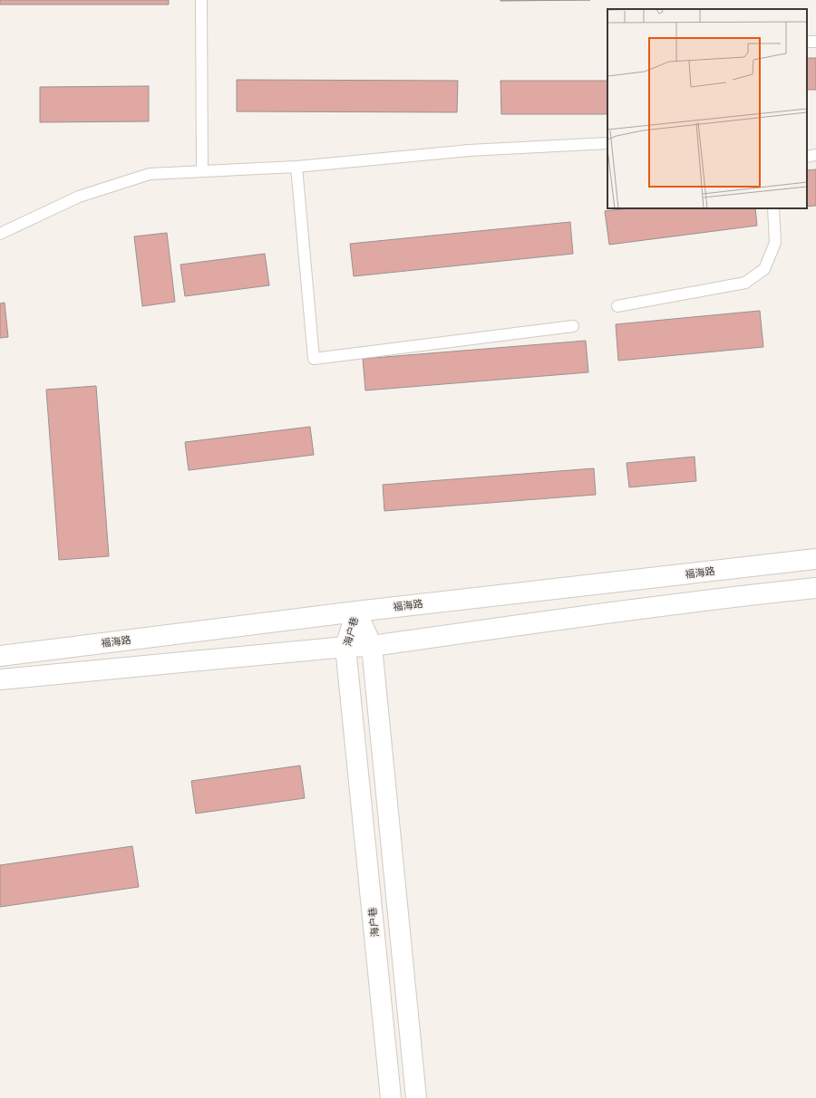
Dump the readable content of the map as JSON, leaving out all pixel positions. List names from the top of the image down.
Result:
{
  "streets": {
    "main road": ["福海路", "海户巷"]
  },
  "crossings": [
    ["福海路", "海户巷"]
  ]
}
